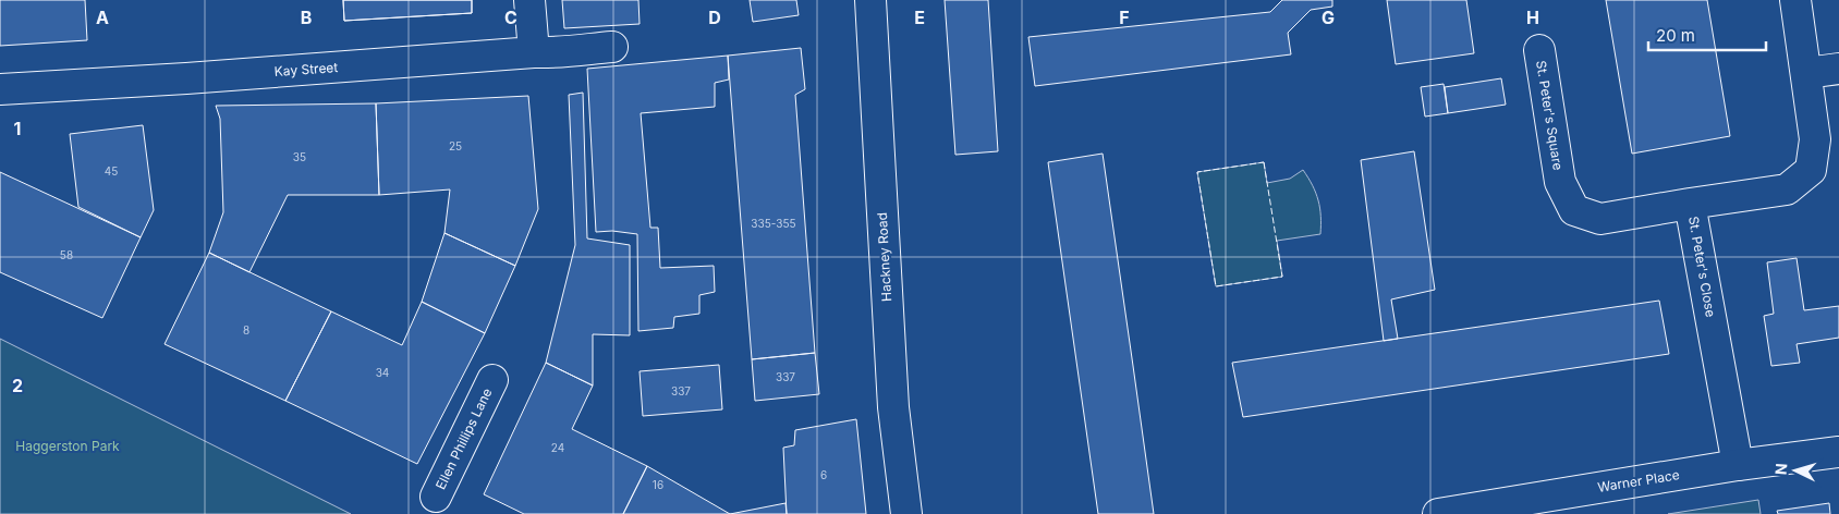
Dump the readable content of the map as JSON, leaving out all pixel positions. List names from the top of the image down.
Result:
{
  "streets": {
    "street": [
      "Kay Street",
      "St. Peter's Square",
      "Hackney Road",
      "St. Peter's Close",
      "Ellen Phillips Lane",
      "Warner Place"
    ]
  },
  "crossings": [
    ["St. Peter's Square", "St. Peter's Close"],
    ["St. Peter's Close", "Warner Place"]
  ],
  "parks": ["Haggerston Park"],
  "house_numbers": [
    "25",
    "35",
    "45",
    "335-355",
    "58",
    "8",
    "34",
    "337",
    "337",
    "24",
    "6",
    "16"
  ],
  "scale_bar": "20 m",
  "north": "left",
  "grid": {
    "columns": [
      "A",
      "B",
      "C",
      "D",
      "E",
      "F",
      "G",
      "H"
    ],
    "rows": ["1", "2"]
  }
}
